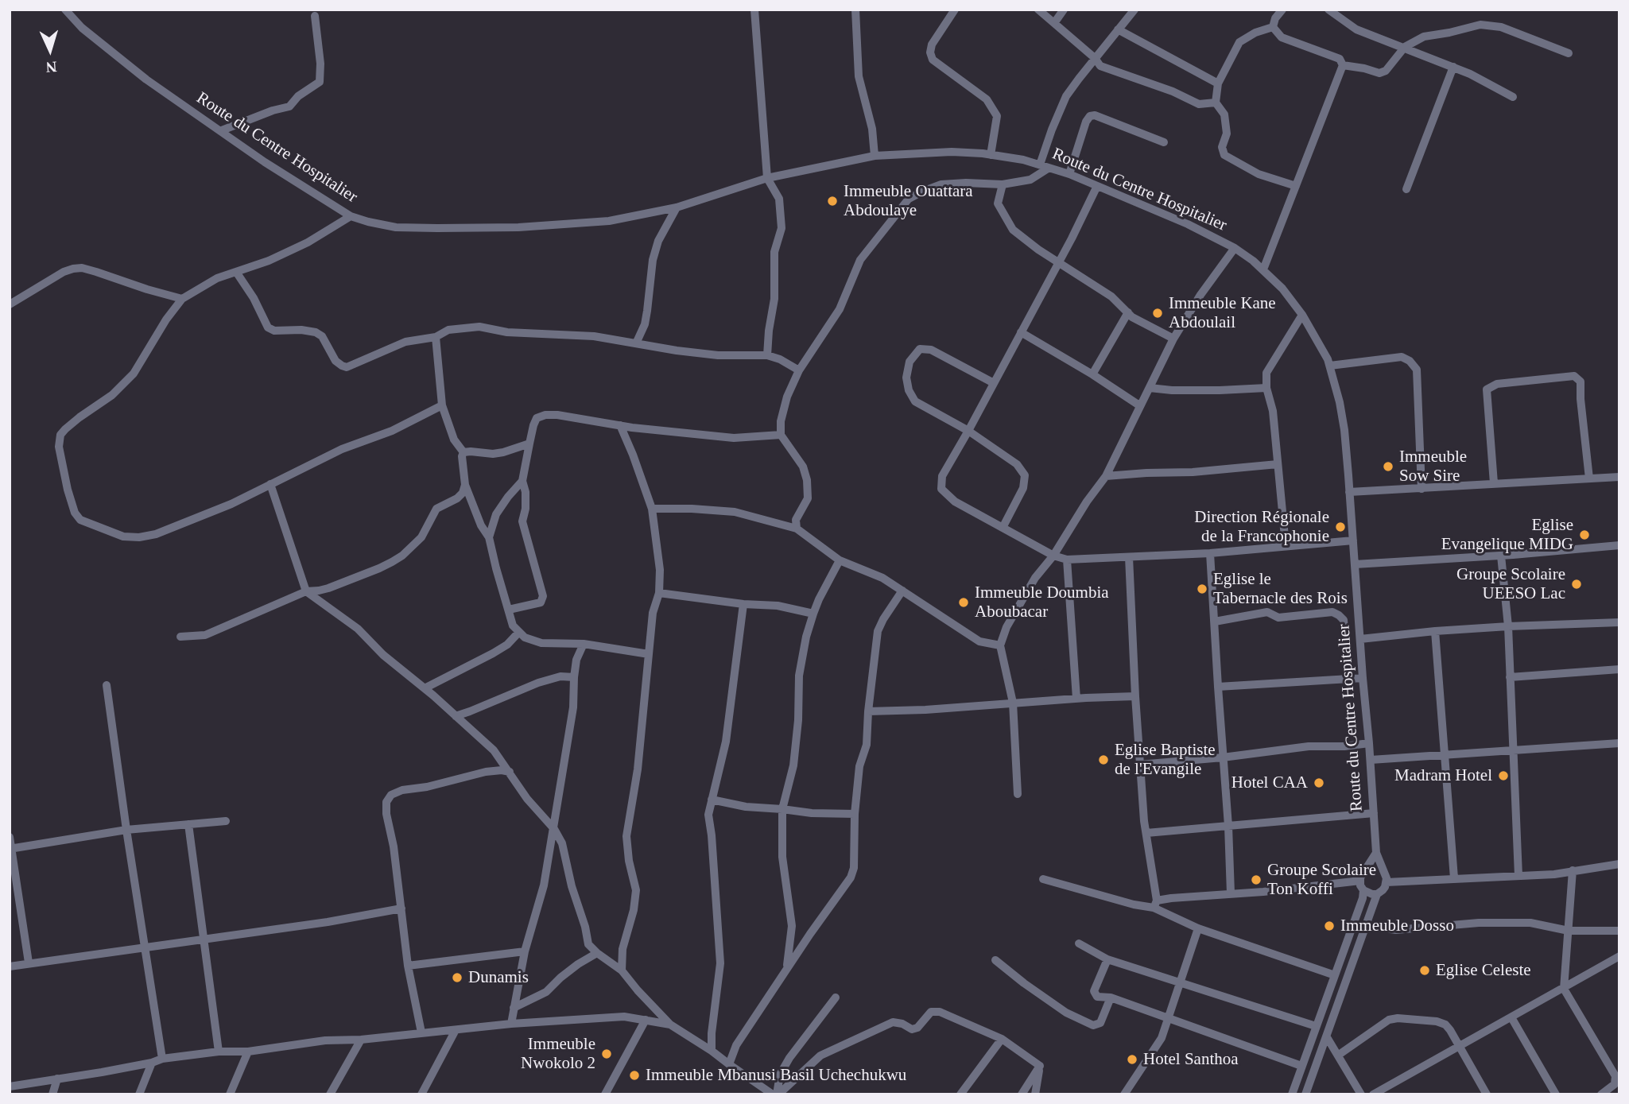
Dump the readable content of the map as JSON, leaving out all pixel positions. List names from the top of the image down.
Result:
{
  "streets": {
    "street": ["Route du Centre Hospitalier"]
  },
  "places": [
    "Immeuble Ouattara Abdoulaye",
    "Immeuble Kane Abdoulail",
    "Immeuble Sow Sire",
    "Direction Régionale de la Francophonie",
    "Eglise Evangelique MIDG",
    "Groupe Scolaire UEESO Lac",
    "Eglise le Tabernacle des Rois",
    "Immeuble Doumbia Aboubacar",
    "Eglise Baptiste de l'Evangile",
    "Madram Hotel",
    "Hotel CAA",
    "Groupe Scolaire Ton Koffi",
    "Immeuble Dosso",
    "Eglise Celeste",
    "Dunamis",
    "Immeuble Nwokolo 2",
    "Hotel Santhoa",
    "Immeuble Mbanusi Basil Uchechukwu"
  ],
  "north": "bottom"
}
